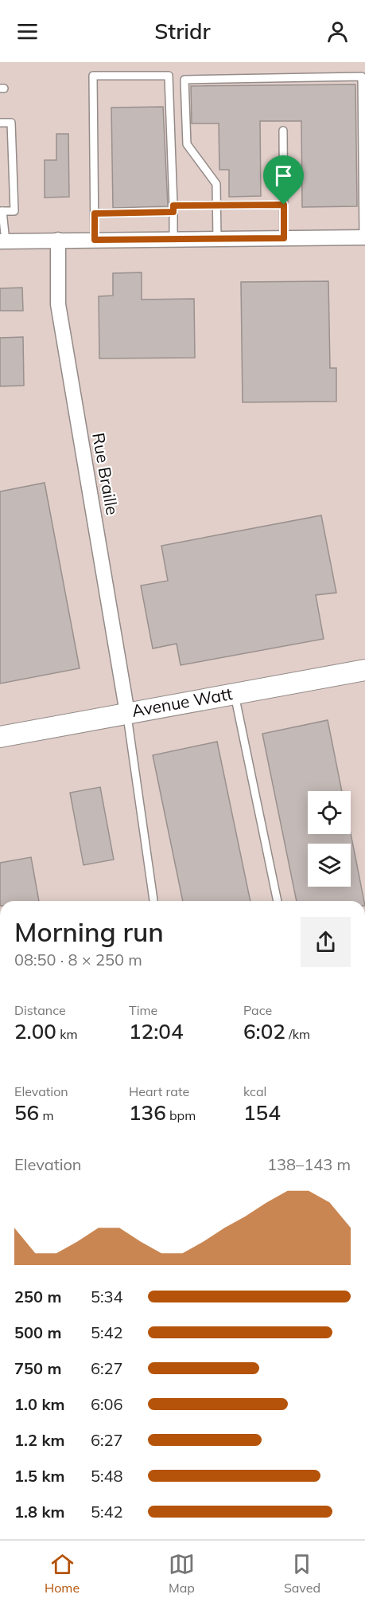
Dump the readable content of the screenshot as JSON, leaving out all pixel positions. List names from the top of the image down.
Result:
{
  "streets": {
    "street": ["Rue Braille", "Avenue Watt"]
  },
  "crossings": [
    ["Rue Braille", "Avenue Watt"]
  ],
  "page": {
    "header": "Stridr",
    "heading": ["Morning run", "08:50 · 8 × 250 m"],
    "stats": [
      ["Distance", "2.00 km"],
      ["Time", "12:04"],
      ["Pace", "6:02 /km"],
      ["Elevation", "56 m"],
      ["Heart rate", "136 bpm"],
      ["kcal", "154"]
    ],
    "chart": ["Elevation", "138–143 m"],
    "list": [
      {
        "name": "250 m",
        "note": "5:34"
      },
      {
        "name": "500 m",
        "note": "5:42"
      },
      {
        "name": "750 m",
        "note": "6:27"
      },
      {
        "name": "1.0 km",
        "note": "6:06"
      },
      {
        "name": "1.2 km",
        "note": "6:27"
      },
      {
        "name": "1.5 km",
        "note": "5:48"
      },
      {
        "name": "1.8 km",
        "note": "5:42"
      }
    ],
    "tabs": ["Home", "Map", "Saved"]
  }
}
